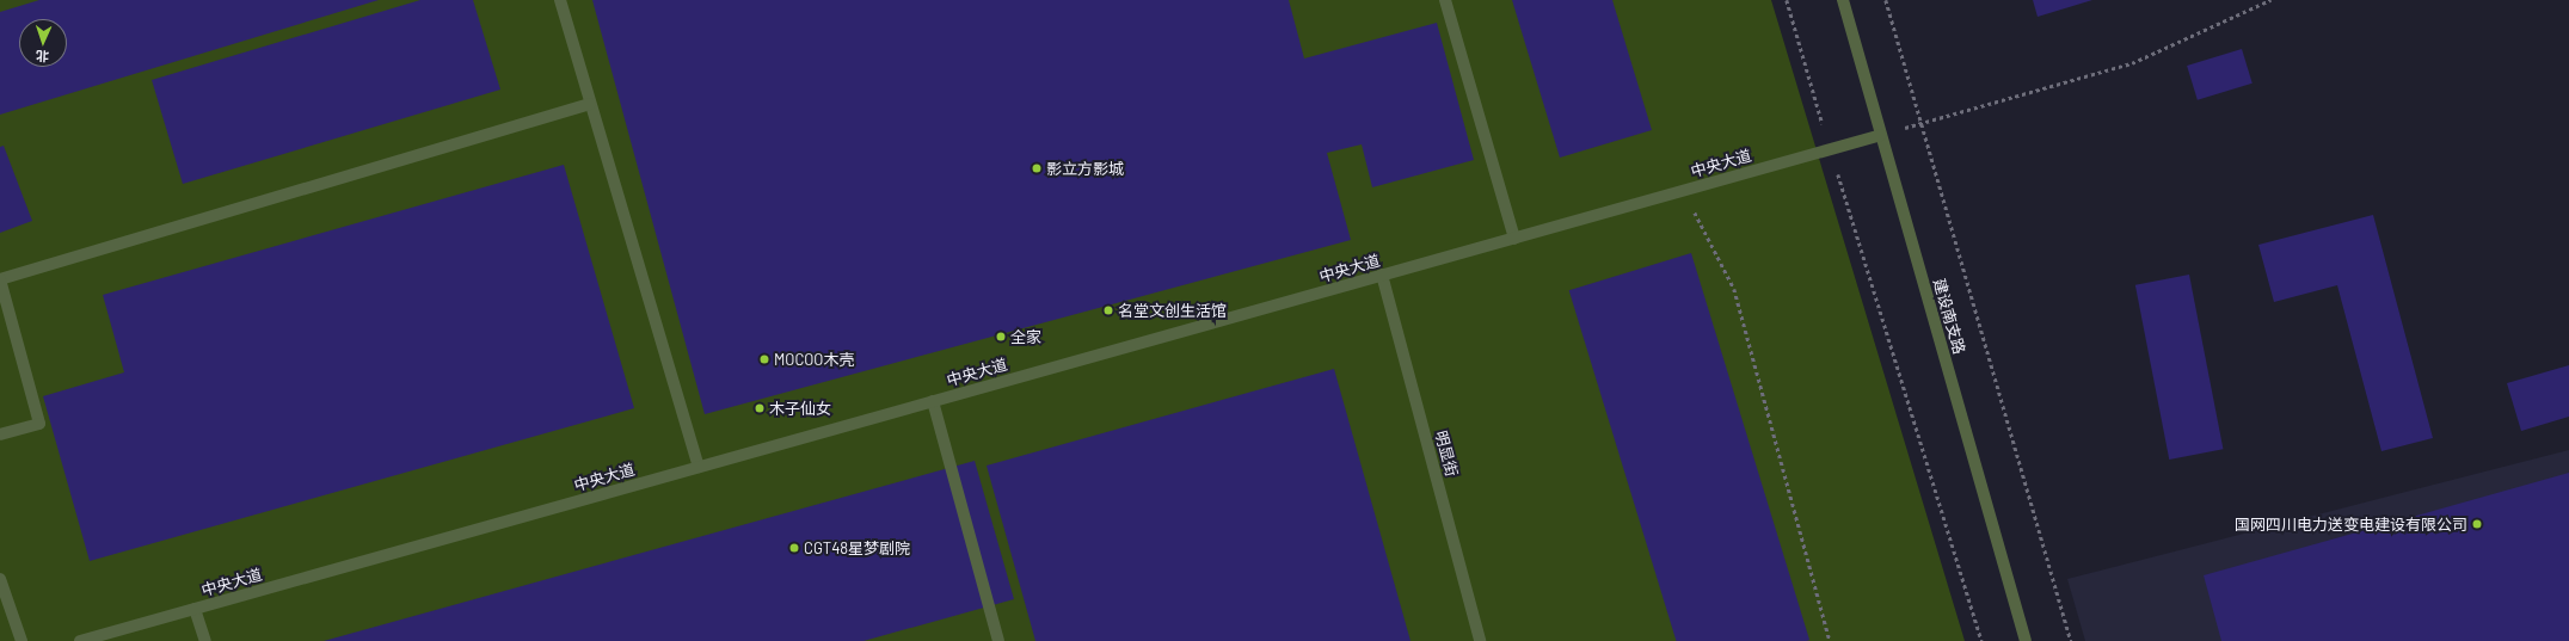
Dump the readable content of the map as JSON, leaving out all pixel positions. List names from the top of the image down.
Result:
{
  "streets": {
    "street": ["中央大道", "建设南支路", "明显街"]
  },
  "crossings": [
    ["中央大道", "建设南支路"],
    ["中央大道", "明显街"]
  ],
  "places": [
    "影立方影城",
    "名堂文创生活馆",
    "全家",
    "MOCOO木壳",
    "木子仙女",
    "国网四川电力送变电建设有限公司",
    "CGT48星梦剧院"
  ],
  "north": "bottom"
}
